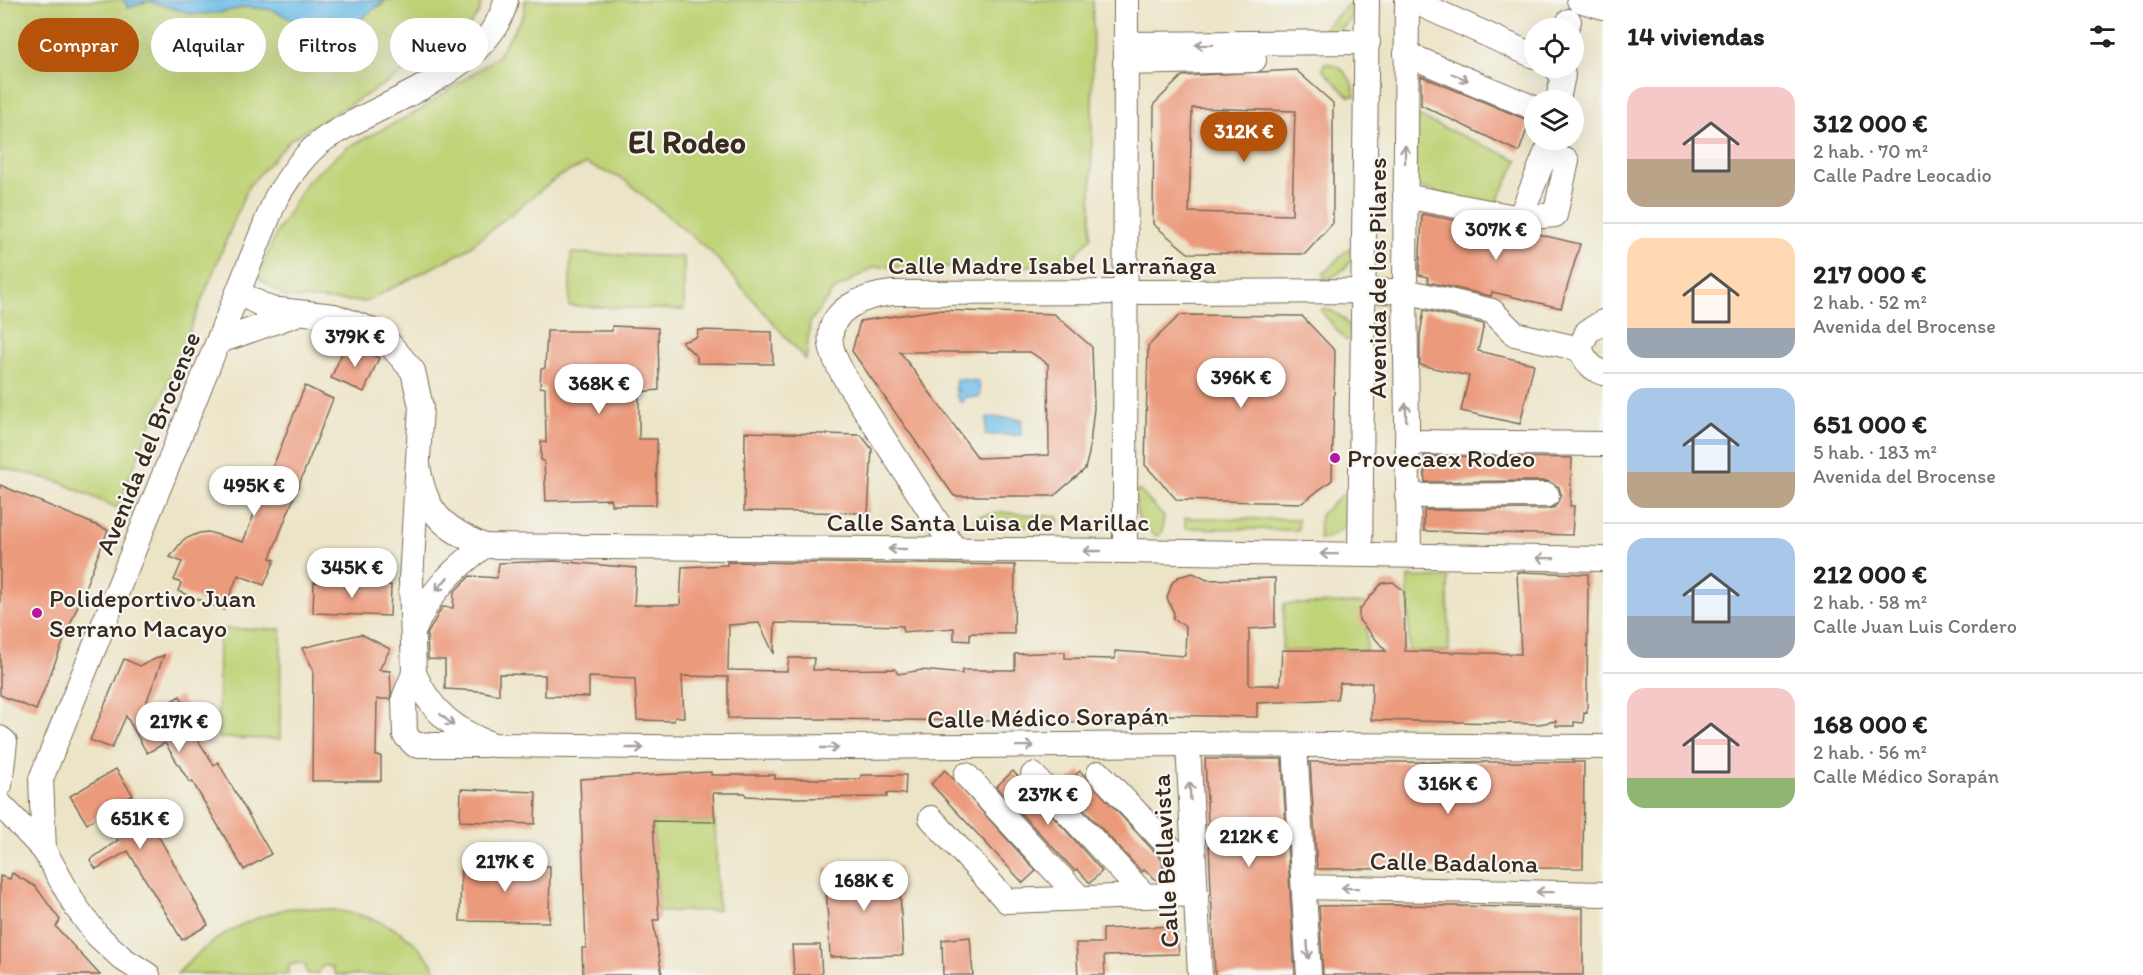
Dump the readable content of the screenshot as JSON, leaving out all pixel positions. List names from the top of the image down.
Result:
{
  "streets": {
    "street": [
      "Calle Madre Isabel Larrañaga",
      "Avenida de los Pilares",
      "Avenida del Brocense",
      "Calle Santa Luisa de Marillac",
      "Calle Médico Sorapán",
      "Calle Bellavista",
      "Calle Badalona"
    ]
  },
  "crossings": [
    ["Calle Madre Isabel Larrañaga", "Avenida de los Pilares"],
    ["Calle Madre Isabel Larrañaga", "Calle Santa Luisa de Marillac"],
    ["Avenida de los Pilares", "Calle Santa Luisa de Marillac"],
    ["Calle Médico Sorapán", "Calle Bellavista"]
  ],
  "one_way": ["Calle Médico Sorapán", "Calle Badalona"],
  "districts": ["El Rodeo"],
  "places": ["Provecaex Rodeo", "Polideportivo Juan Serrano Macayo"],
  "page": {
    "heading": "14 viviendas",
    "chip": [
      "Comprar",
      "Alquilar",
      "Filtros",
      "Nuevo"
    ],
    "list": [
      {
        "name": "312 000 €",
        "note": "2 hab. · 70 m² · Calle Padre Leocadio"
      },
      {
        "name": "217 000 €",
        "note": "2 hab. · 52 m² · Avenida del Brocense"
      },
      {
        "name": "651 000 €",
        "note": "5 hab. · 183 m² · Avenida del Brocense"
      },
      {
        "name": "212 000 €",
        "note": "2 hab. · 58 m² · Calle Juan Luis Cordero"
      },
      {
        "name": "168 000 €",
        "note": "2 hab. · 56 m² · Calle Médico Sorapán"
      }
    ],
    "price": [
      "312K €",
      "307K €",
      "379K €",
      "396K €",
      "368K €",
      "495K €",
      "345K €",
      "217K €",
      "316K €",
      "237K €",
      "651K €",
      "212K €",
      "217K €",
      "168K €"
    ]
  }
}
